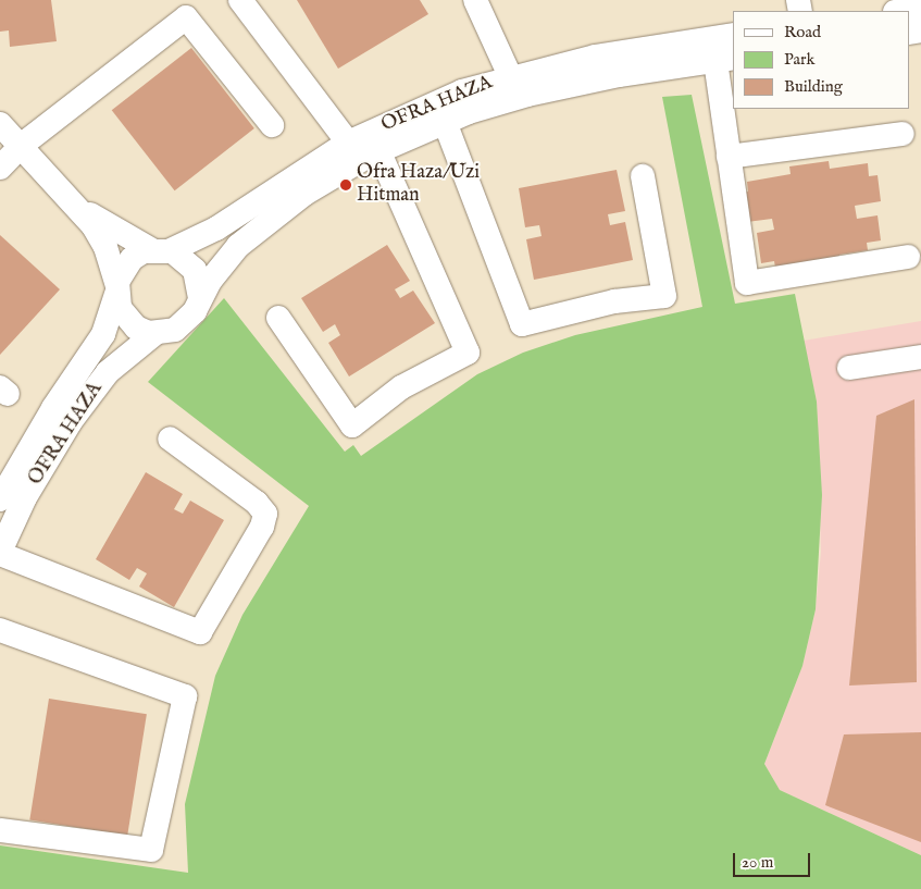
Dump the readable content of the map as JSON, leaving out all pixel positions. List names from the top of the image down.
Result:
{
  "streets": {
    "street": ["OFRA HAZA"]
  },
  "places": ["Ofra Haza/Uzi Hitman"],
  "legend": ["Road", "Park", "Building"],
  "scale_bar": "20 m"
}
